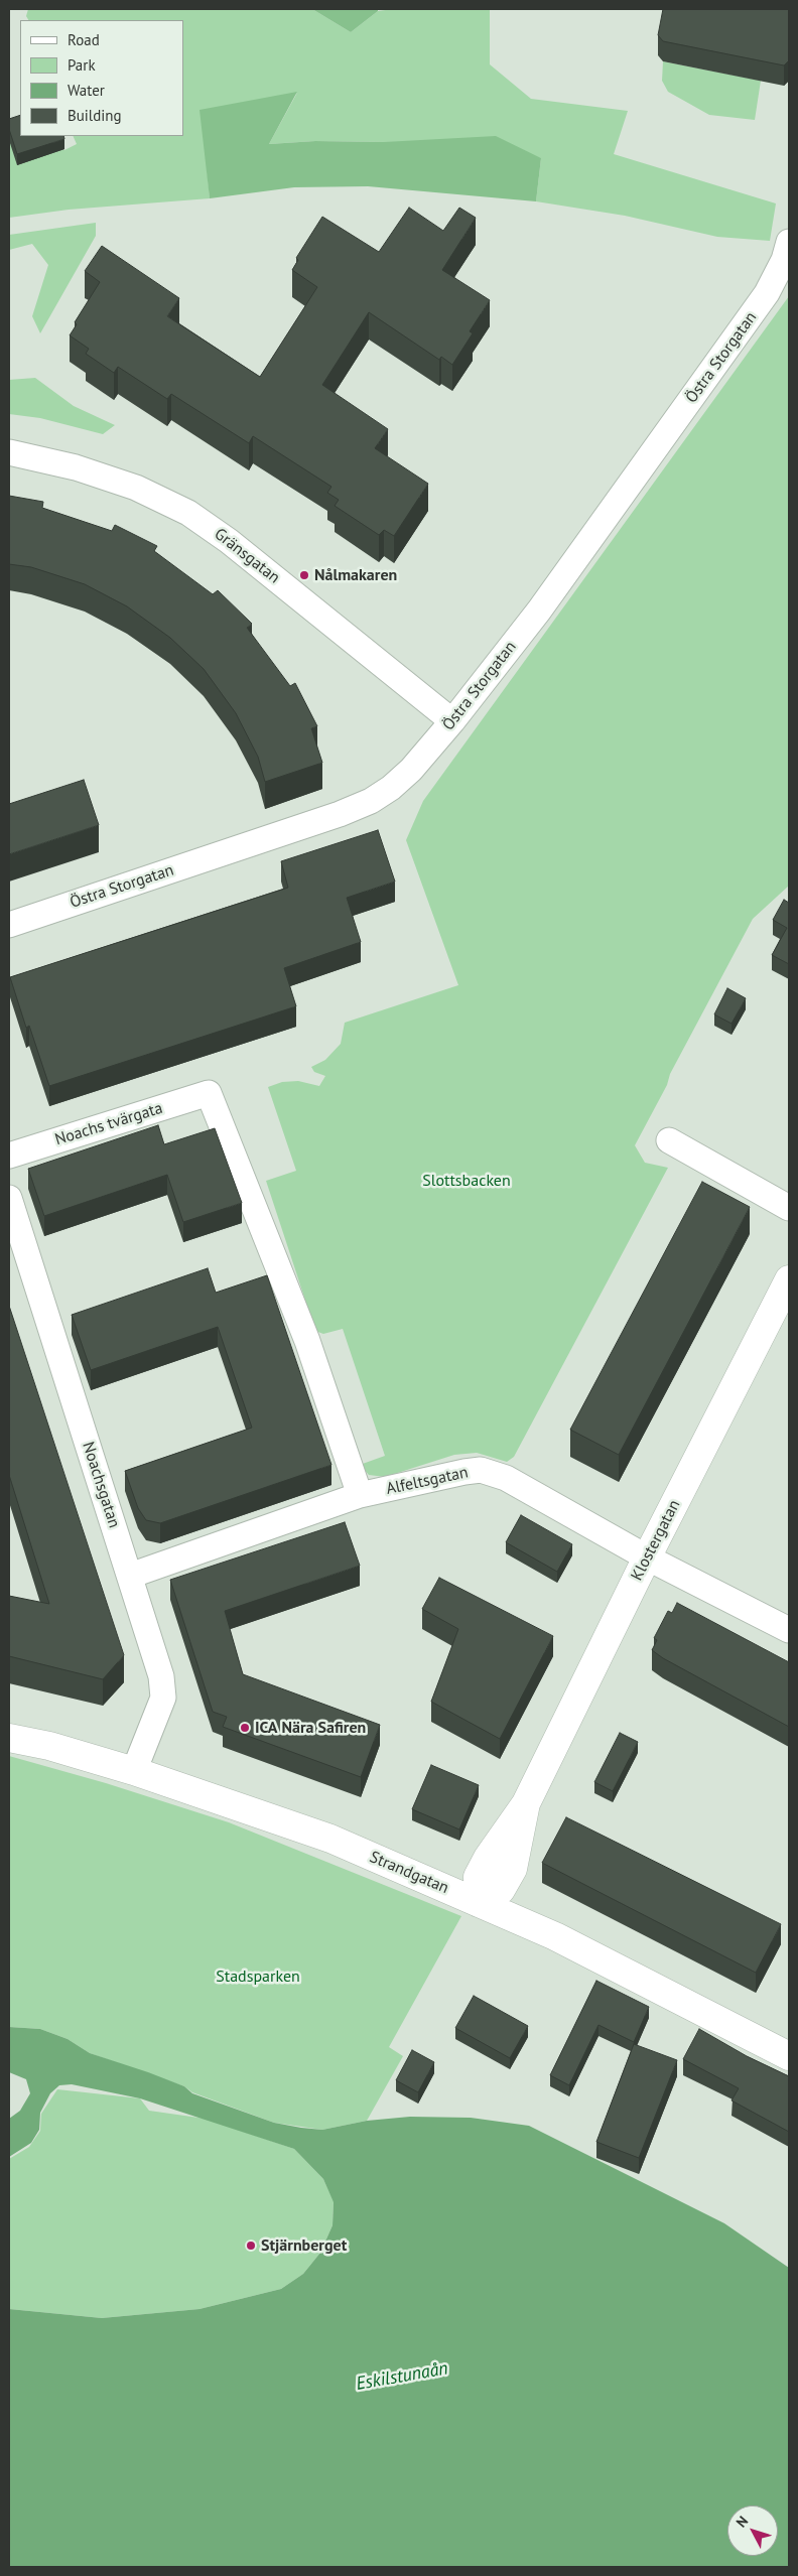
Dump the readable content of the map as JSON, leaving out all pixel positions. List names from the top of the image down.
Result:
{
  "streets": {
    "street": [
      "Östra Storgatan",
      "Gränsgatan",
      "Noachs tvärgata",
      "Alfeltsgatan",
      "Noachsgatan",
      "Klostergatan",
      "Strandgatan"
    ]
  },
  "crossings": [
    ["Östra Storgatan", "Gränsgatan"],
    ["Noachs tvärgata", "Alfeltsgatan"],
    ["Alfeltsgatan", "Noachsgatan"],
    ["Alfeltsgatan", "Klostergatan"],
    ["Noachsgatan", "Strandgatan"],
    ["Klostergatan", "Strandgatan"]
  ],
  "water": ["Eskilstunaån"],
  "parks": ["Slottsbacken", "Stadsparken"],
  "places": ["Nålmakaren", "ICA Nära Safiren", "Stjärnberget"],
  "legend": [
    "Road",
    "Park",
    "Water",
    "Building"
  ],
  "north": "top left"
}
